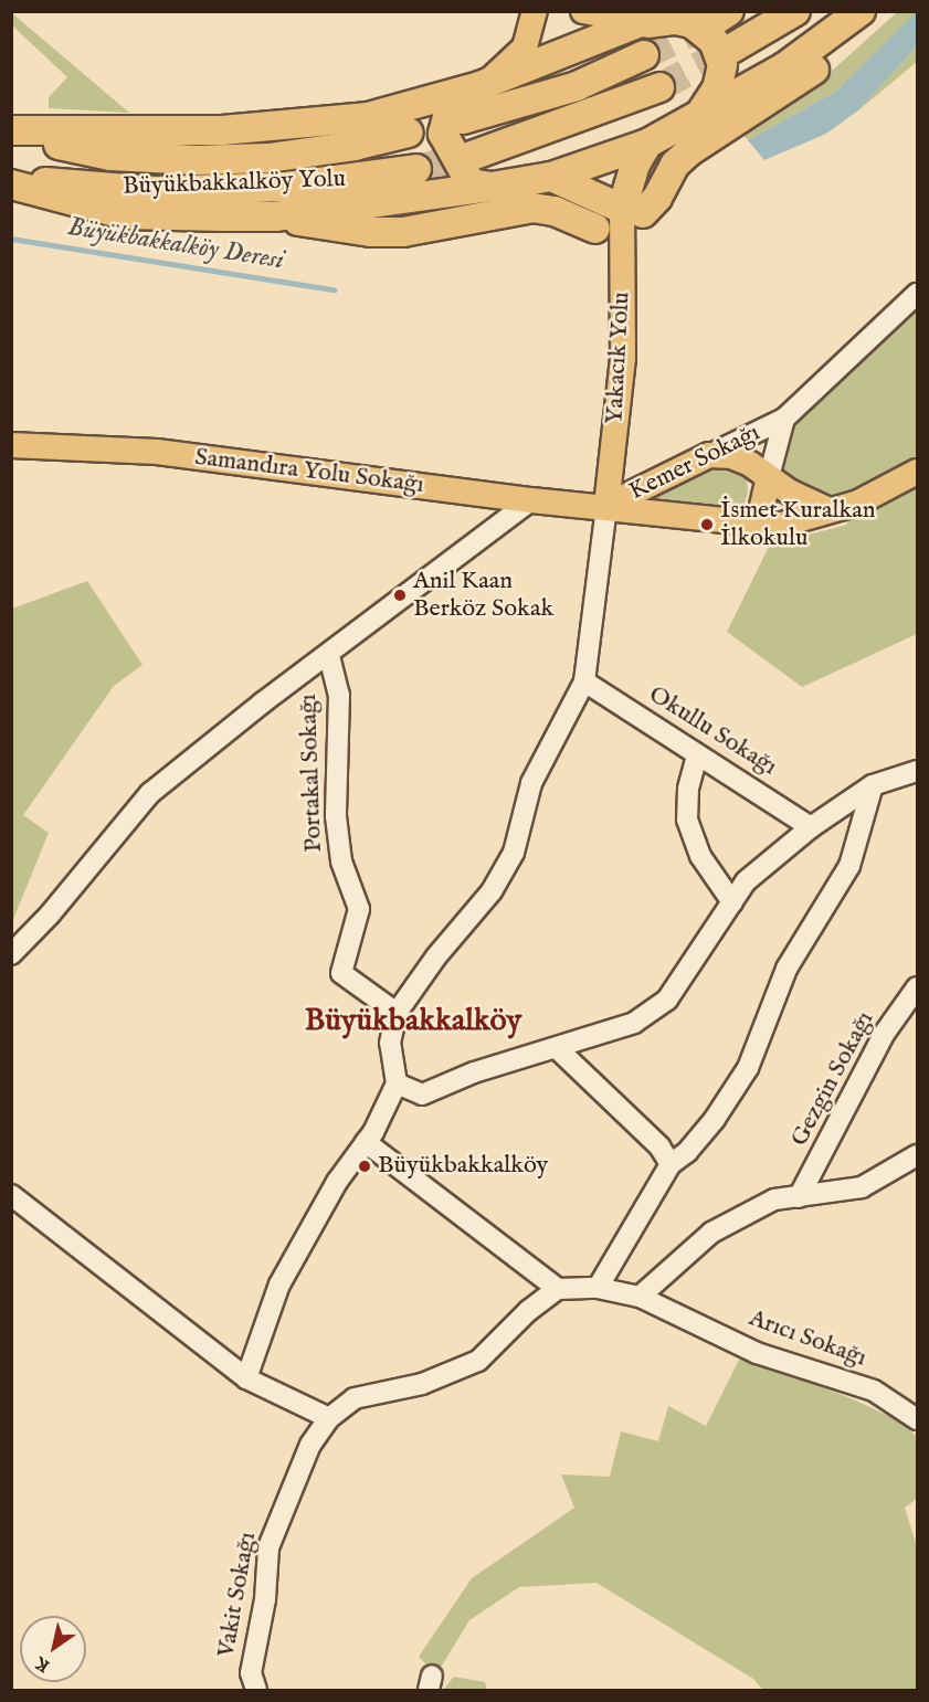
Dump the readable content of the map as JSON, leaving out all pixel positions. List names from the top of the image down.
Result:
{
  "streets": {
    "highway": ["Büyükbakkalköy Yolu"],
    "main road": ["Yakacık Yolu", "Kemer Sokağı", "Samandıra Yolu Sokağı"],
    "street": [
      "Okullu Sokağı",
      "Portakal Sokağı",
      "Gezgin Sokağı",
      "Arıcı Sokağı",
      "Vakit Sokağı"
    ]
  },
  "crossings": [
    ["Yakacık Yolu", "Kemer Sokağı"],
    ["Yakacık Yolu", "Samandıra Yolu Sokağı"],
    ["Kemer Sokağı", "Samandıra Yolu Sokağı"],
    ["Arıcı Sokağı", "Vakit Sokağı"]
  ],
  "districts": ["Büyükbakkalköy"],
  "water": ["Büyükbakkalköy Deresi"],
  "places": ["İsmet Kuralkan İlkokulu", "Anil Kaan Berköz Sokak", "Büyükbakkalköy"],
  "north": "bottom left"
}
